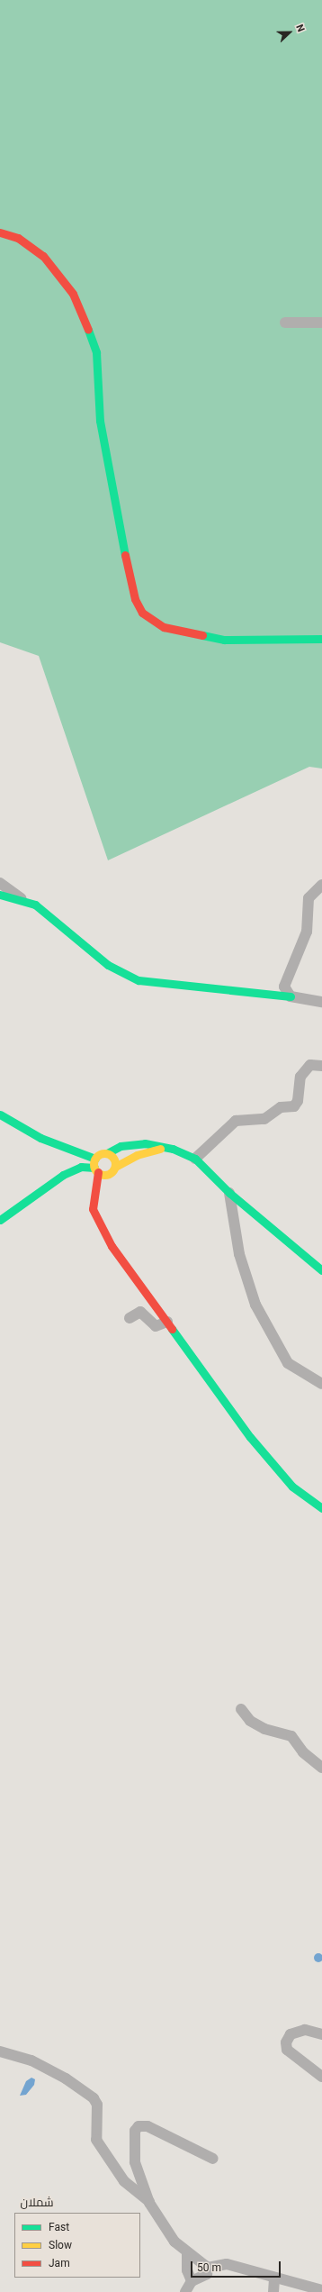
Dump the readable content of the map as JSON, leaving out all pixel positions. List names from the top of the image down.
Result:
{
  "districts": ["شملان"],
  "legend": ["Fast", "Slow", "Jam"],
  "scale_bar": "50 m",
  "north": "right"
}
